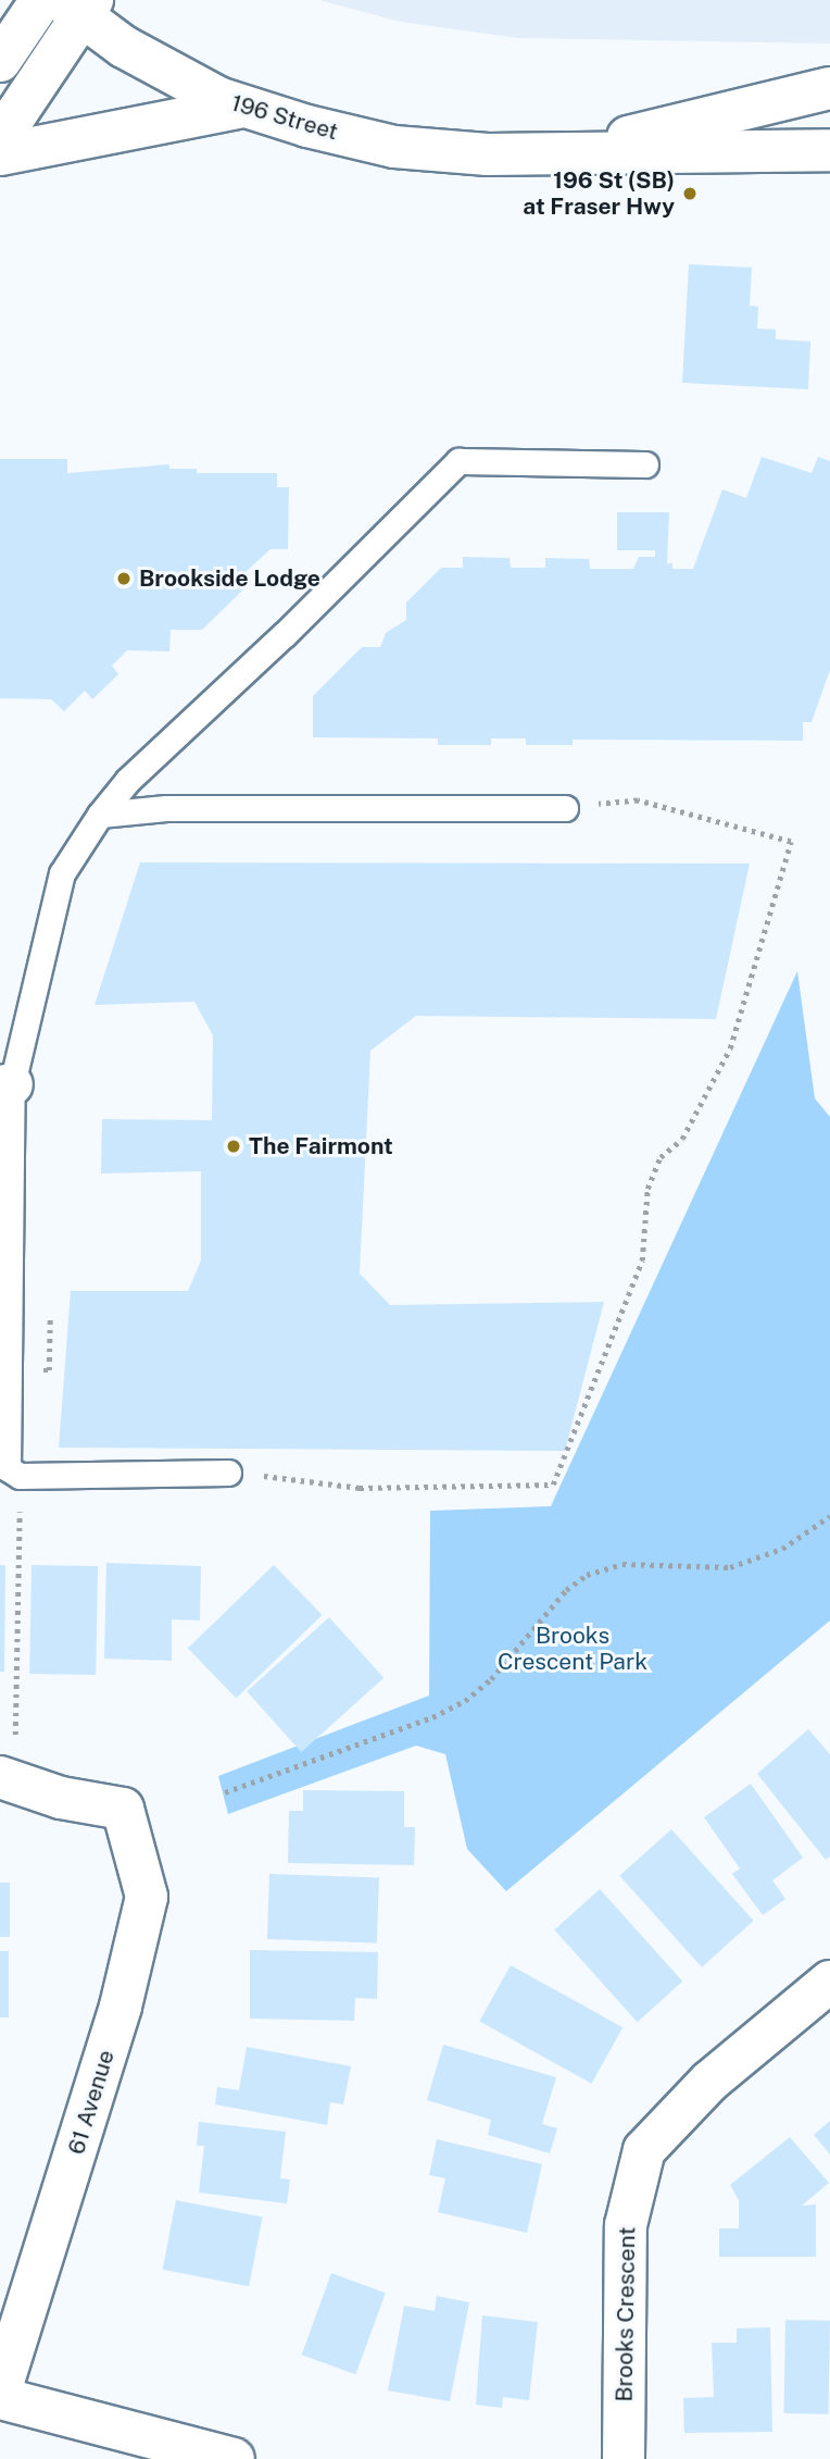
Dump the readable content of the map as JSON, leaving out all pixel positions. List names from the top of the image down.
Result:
{
  "streets": {
    "main road": ["196 Street", "61 Avenue", "Brooks Crescent"]
  },
  "parks": ["Brooks Crescent Park"],
  "places": ["196 St (SB) at Fraser Hwy", "Brookside Lodge", "The Fairmont"]
}
